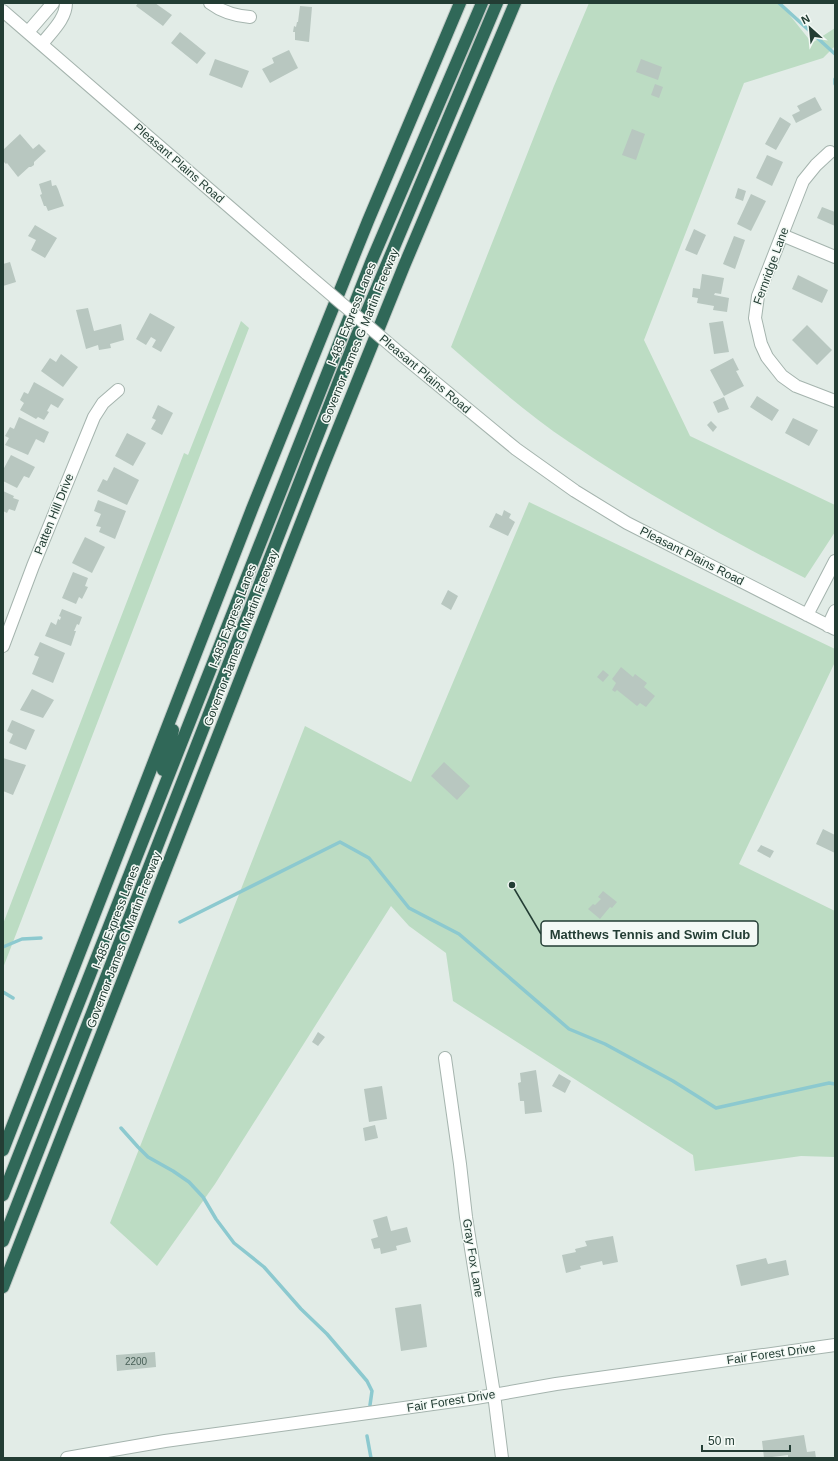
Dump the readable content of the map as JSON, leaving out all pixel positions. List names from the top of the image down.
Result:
{
  "streets": {
    "highway": ["I-485 Express Lanes", "Governor James G Martin Freeway"],
    "street": [
      "Pleasant Plains Road",
      "Fernridge Lane",
      "Patten Hill Drive",
      "Gray Fox Lane",
      "Fair Forest Drive"
    ]
  },
  "crossings": [
    ["Gray Fox Lane", "Fair Forest Drive"]
  ],
  "places": ["Matthews Tennis and Swim Club"],
  "house_numbers": ["2200"],
  "scale_bar": "50 m",
  "north": "top left"
}
